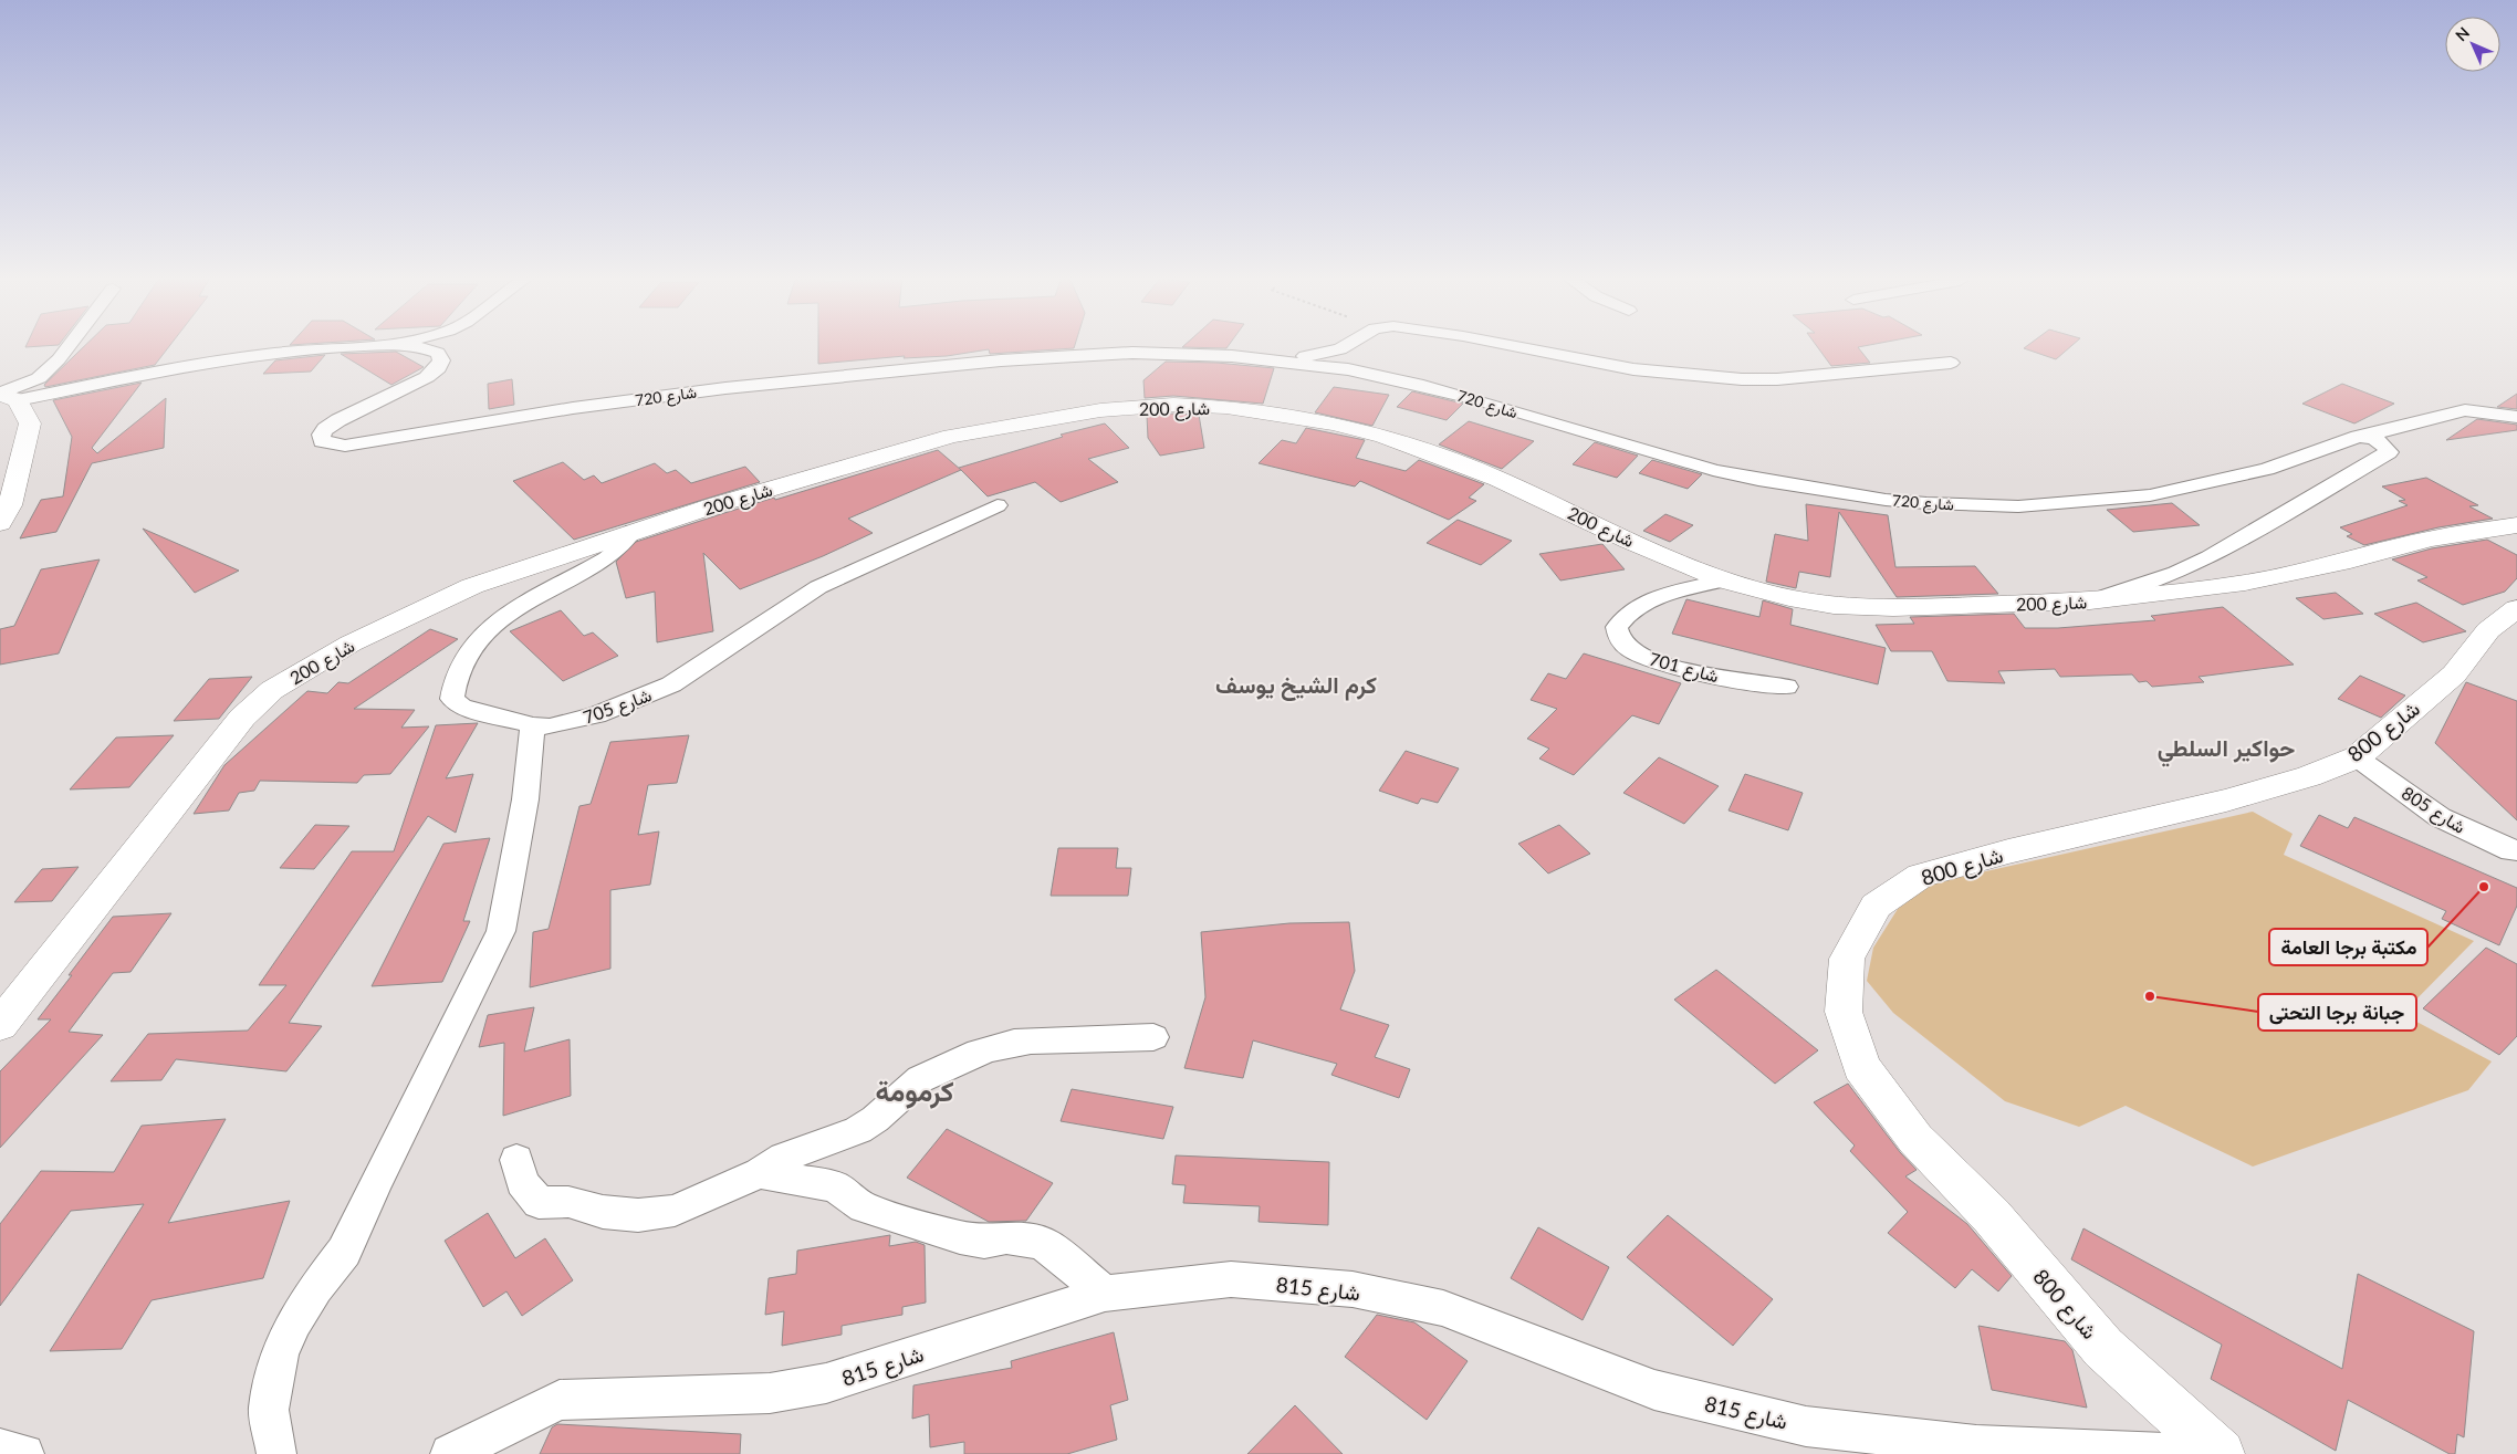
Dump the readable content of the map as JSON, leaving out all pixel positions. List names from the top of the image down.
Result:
{
  "streets": {
    "main road": ["شارع 200", "شارع 800"],
    "street": [
      "شارع 720",
      "شارع 701",
      "شارع 705",
      "شارع 805",
      "شارع 815"
    ]
  },
  "crossings": [
    ["شارع 200", "شارع 701"],
    ["شارع 200", "شارع 705"],
    ["شارع 800", "شارع 805"]
  ],
  "districts": ["كرم الشيخ يوسف", "حواكير السلطي", "كرمومة"],
  "places": ["مكتبة برجا العامة", "جبانة برجا التحتى"],
  "north": "top left"
}
